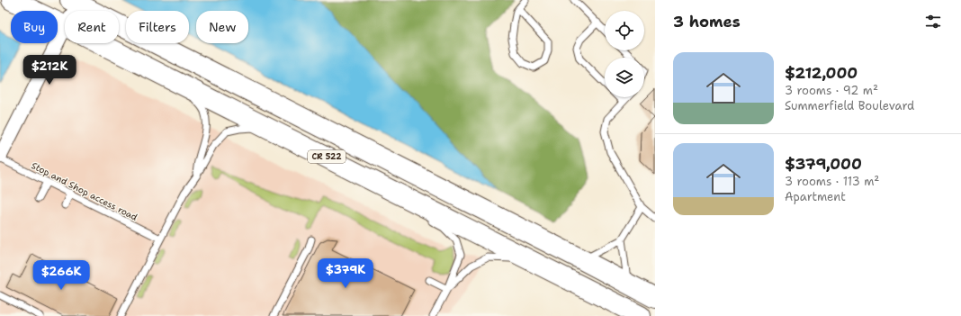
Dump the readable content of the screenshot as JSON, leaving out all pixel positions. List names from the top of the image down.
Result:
{
  "streets": {
    "main road": ["CR 522"],
    "lane": ["Stop and Shop access road"]
  },
  "page": {
    "heading": "3 homes",
    "chip": [
      "Buy",
      "Rent",
      "Filters",
      "New"
    ],
    "list": [
      {
        "name": "$212,000",
        "note": "3 rooms · 92 m² · Summerfield Boulevard"
      },
      {
        "name": "$379,000",
        "note": "3 rooms · 113 m² · Apartment"
      }
    ],
    "price": ["$212K", "$379K", "$266K"]
  }
}
